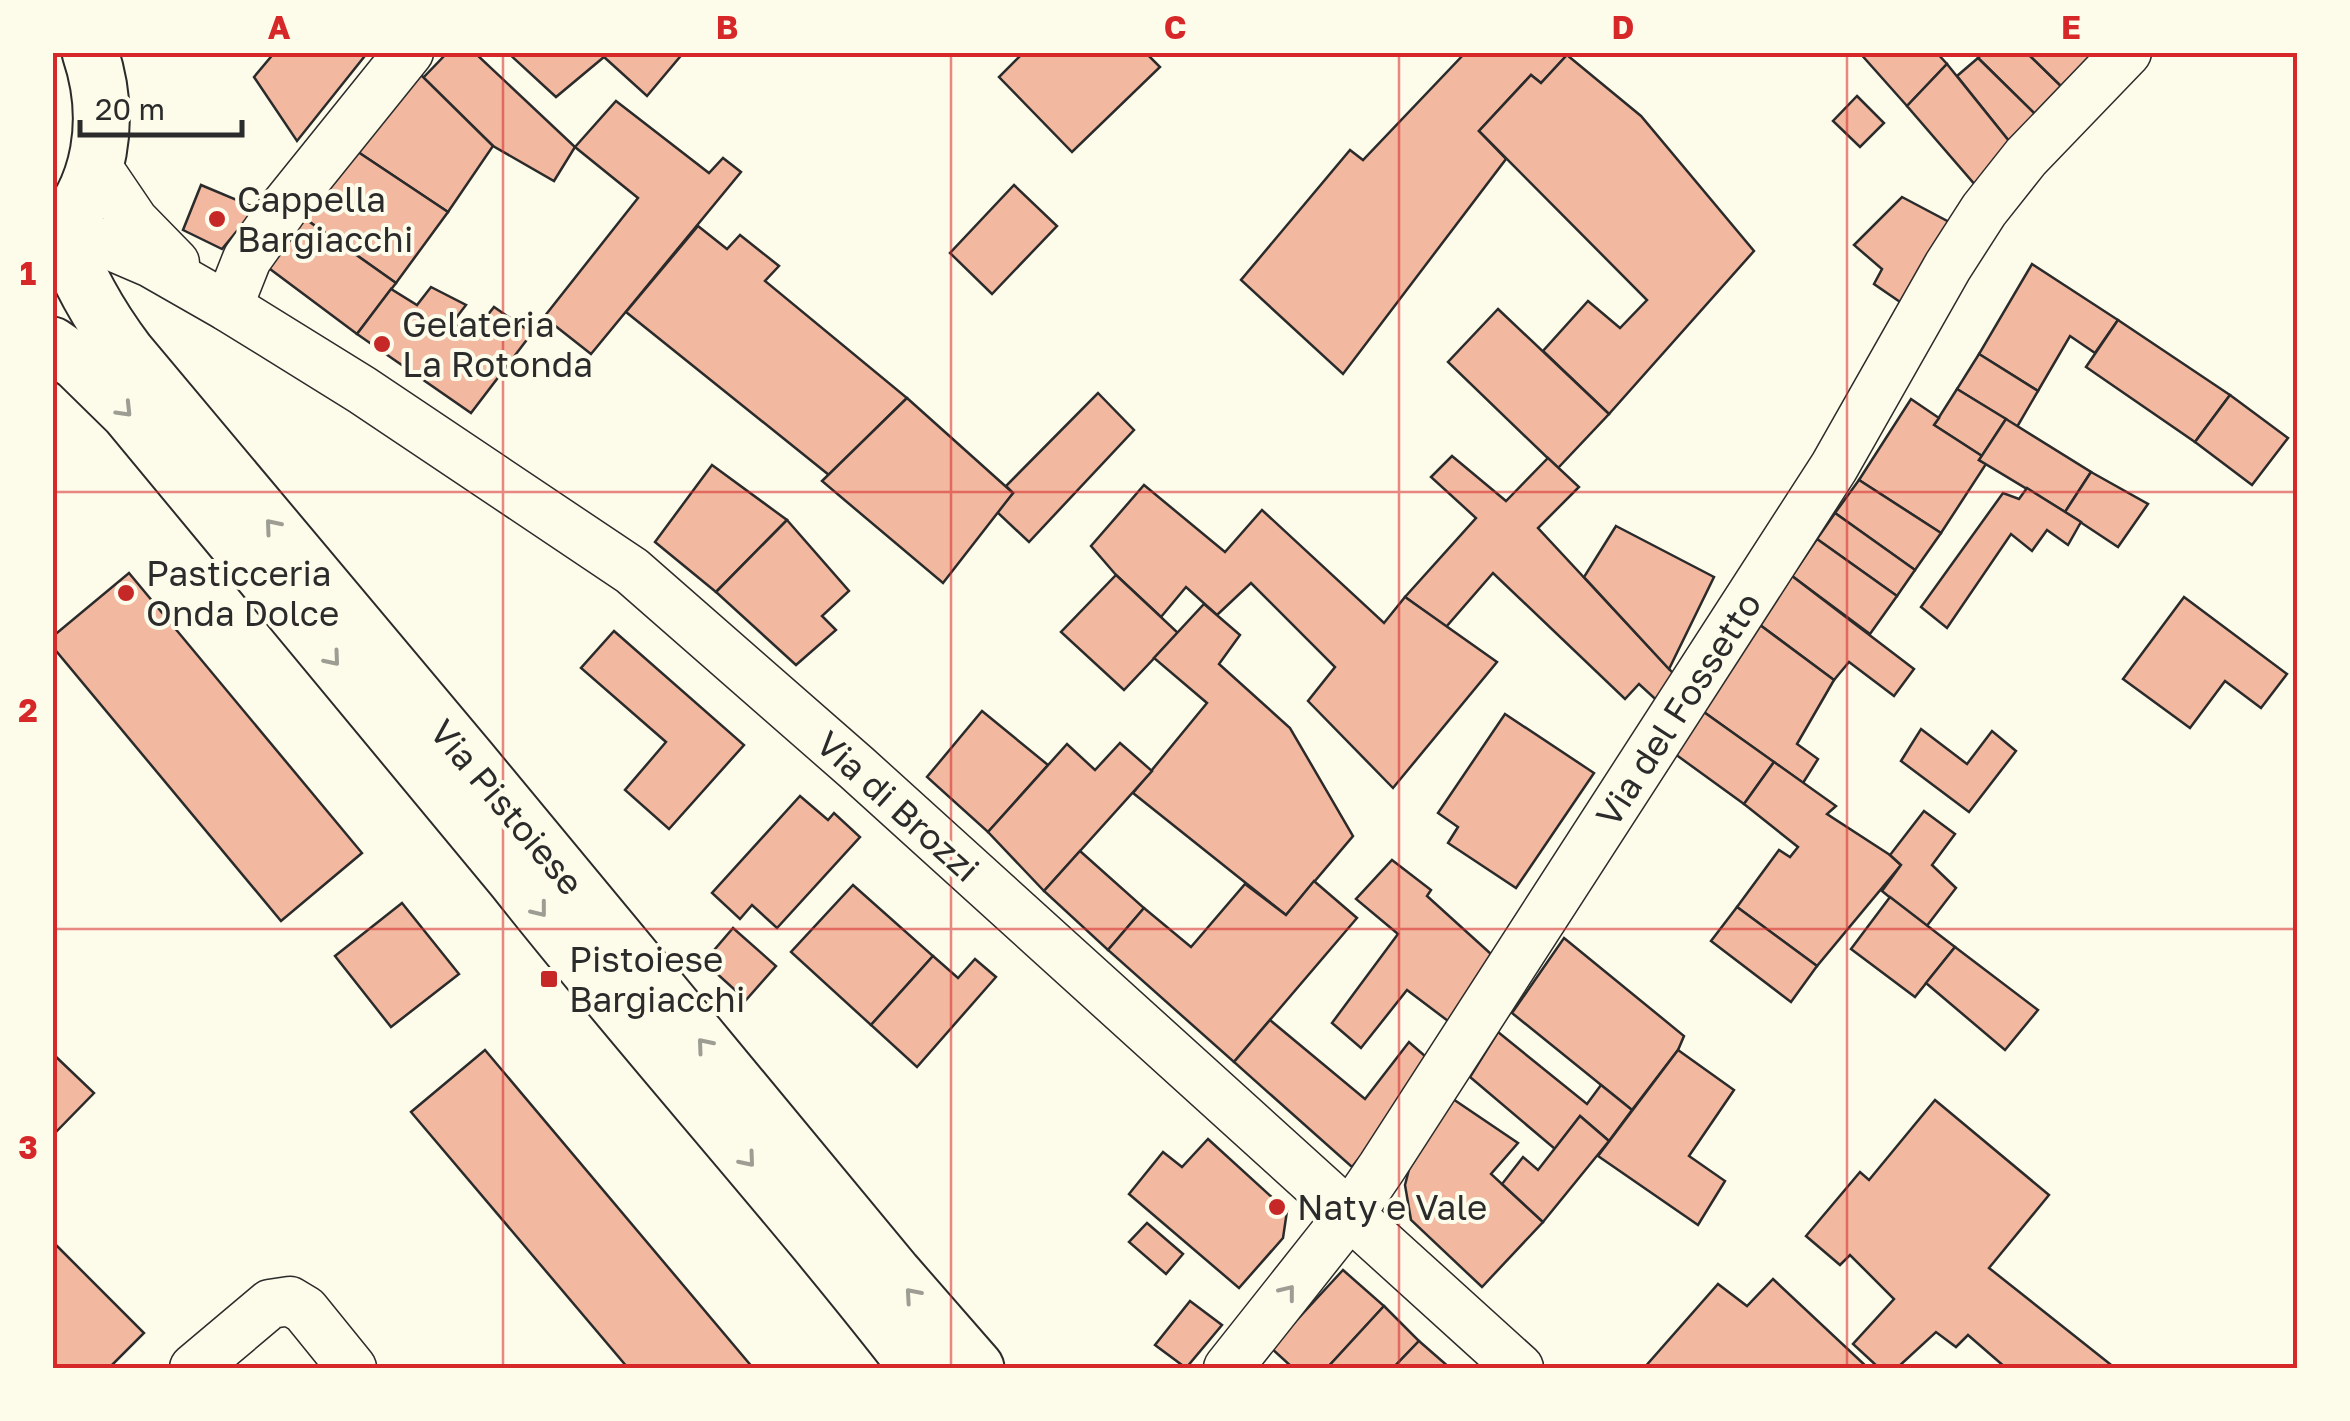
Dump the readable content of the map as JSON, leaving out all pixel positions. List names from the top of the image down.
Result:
{
  "streets": {
    "main road": ["Via Pistoiese"],
    "street": ["Via del Fossetto", "Via di Brozzi"]
  },
  "crossings": [
    ["Via del Fossetto", "Via di Brozzi"],
    ["Via di Brozzi", "Via Pistoiese"]
  ],
  "places": {
    "other": [
      "Cappella Bargiacchi",
      "Gelateria La Rotonda",
      "Pasticceria Onda Dolce",
      "Naty e Vale"
    ],
    "transit": ["Pistoiese Bargiacchi"]
  },
  "scale_bar": "20 m",
  "grid": {
    "columns": [
      "A",
      "B",
      "C",
      "D",
      "E"
    ],
    "rows": ["1", "2", "3"]
  }
}
